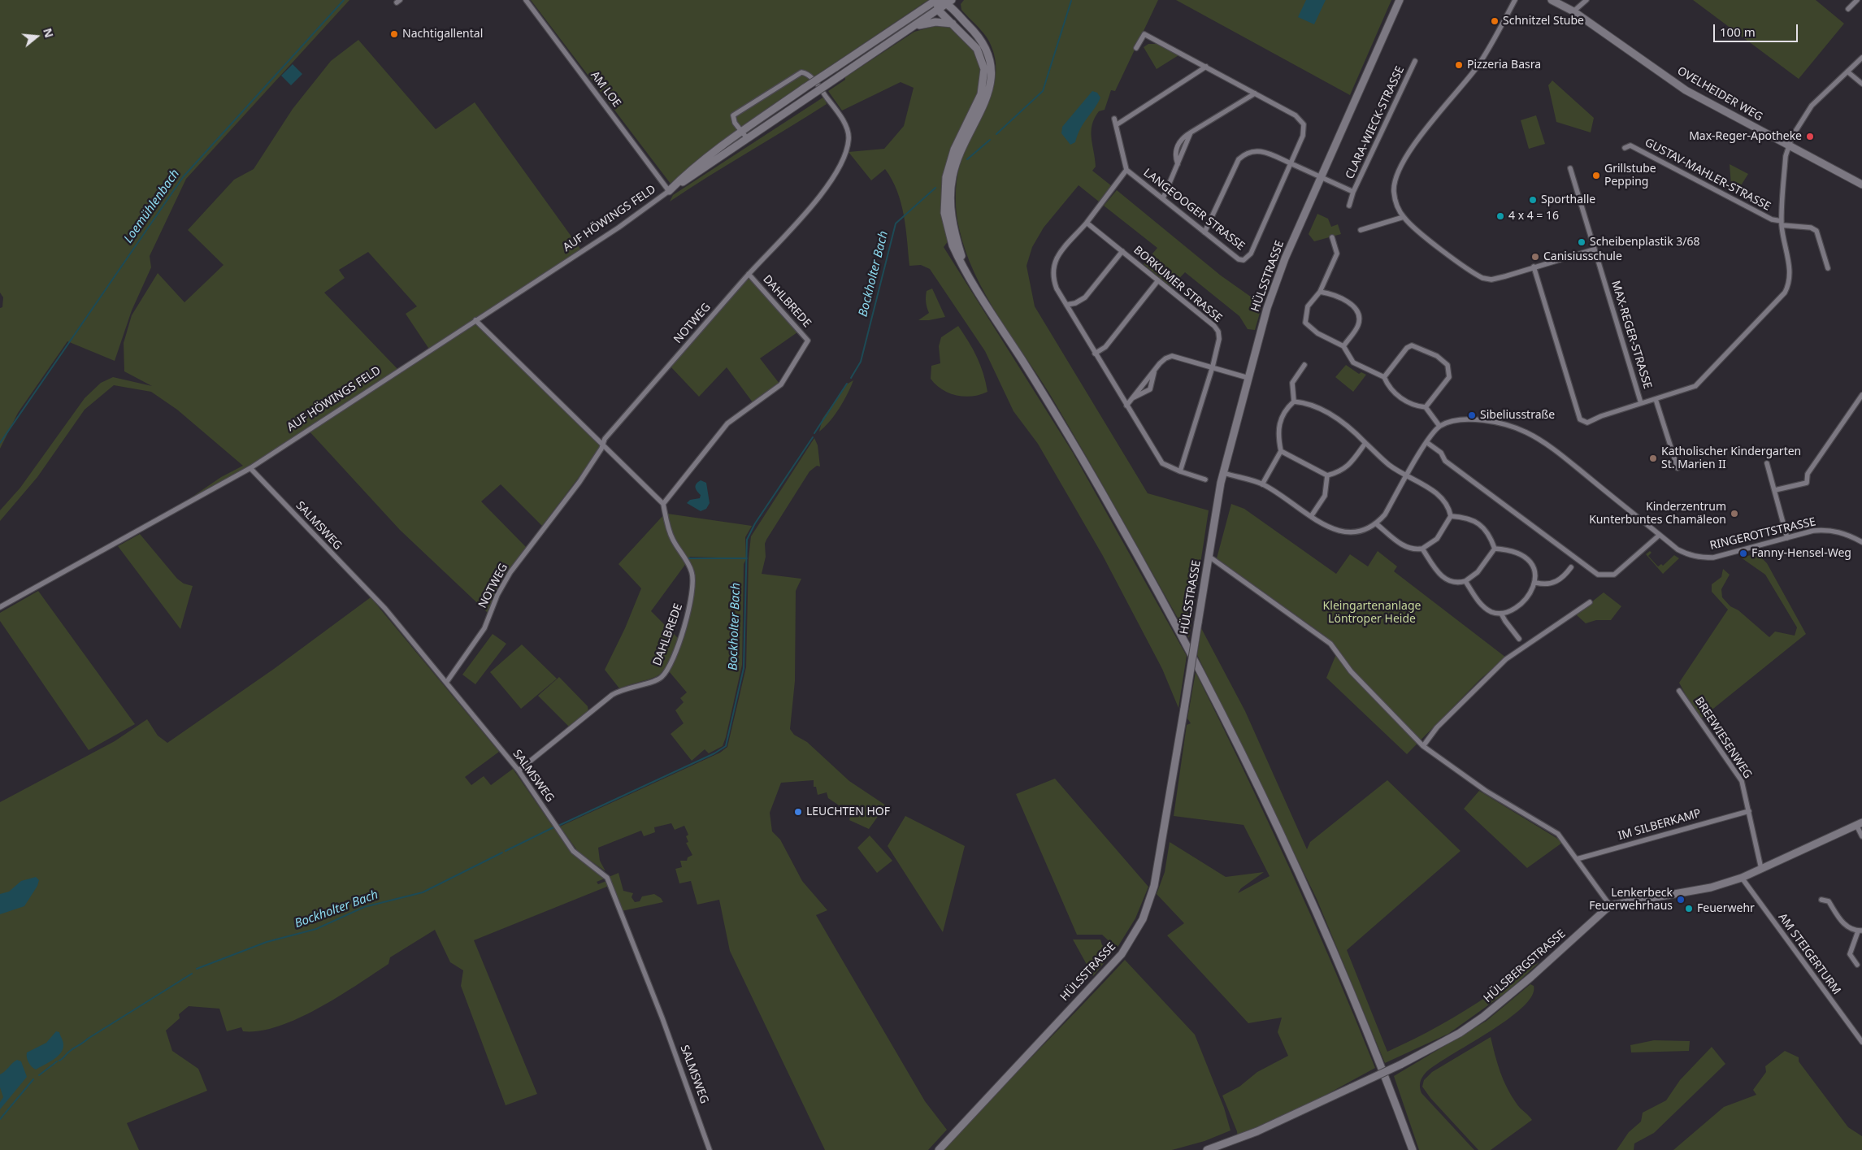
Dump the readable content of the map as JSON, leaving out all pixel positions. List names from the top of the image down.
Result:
{
  "streets": {
    "street": [
      "AM LOE",
      "OVELHEIDER WEG",
      "CLARA-WIECK-STRASSE",
      "GUSTAV-MAHLER-STRASSE",
      "LANGEOOGER STRASSE",
      "AUF HÖWINGS FELD",
      "HÜLSSTRASSE",
      "BORKUMER STRASSE",
      "DAHLBREDE",
      "NOTWEG",
      "MAX-REGER-STRASSE",
      "SALMSWEG",
      "RINGEROTTSTRASSE",
      "BREEWIESENWEG",
      "IM SILBERKAMP",
      "AM STEIGERTURM",
      "HÜLSBERGSTRASSE"
    ]
  },
  "crossings": [
    ["AM LOE", "AUF HÖWINGS FELD"],
    ["CLARA-WIECK-STRASSE", "HÜLSSTRASSE"],
    ["AUF HÖWINGS FELD", "NOTWEG"],
    ["AUF HÖWINGS FELD", "SALMSWEG"],
    ["DAHLBREDE", "NOTWEG"],
    ["DAHLBREDE", "SALMSWEG"],
    ["NOTWEG", "SALMSWEG"],
    ["BREEWIESENWEG", "IM SILBERKAMP"]
  ],
  "water": ["Loemühlenbach", "Bockholter Bach"],
  "parks": ["Kleingartenanlage Löntroper Heide"],
  "places": [
    "Schnitzel Stube",
    "Nachtigallental",
    "Pizzeria Basra",
    "Max-Reger-Apotheke",
    "Grillstube Pepping",
    "Sporthalle",
    "4 x 4 = 16",
    "Scheibenplastik 3/68",
    "Canisiusschule",
    "Sibeliusstraße",
    "Katholischer Kindergarten St. Marien II",
    "Kinderzentrum Kunterbuntes Chamäleon",
    "Fanny-Hensel-Weg",
    "LEUCHTEN HOF",
    "Lenkerbeck Feuerwehrhaus",
    "Feuerwehr"
  ],
  "scale_bar": "100 m",
  "north": "right"
}
